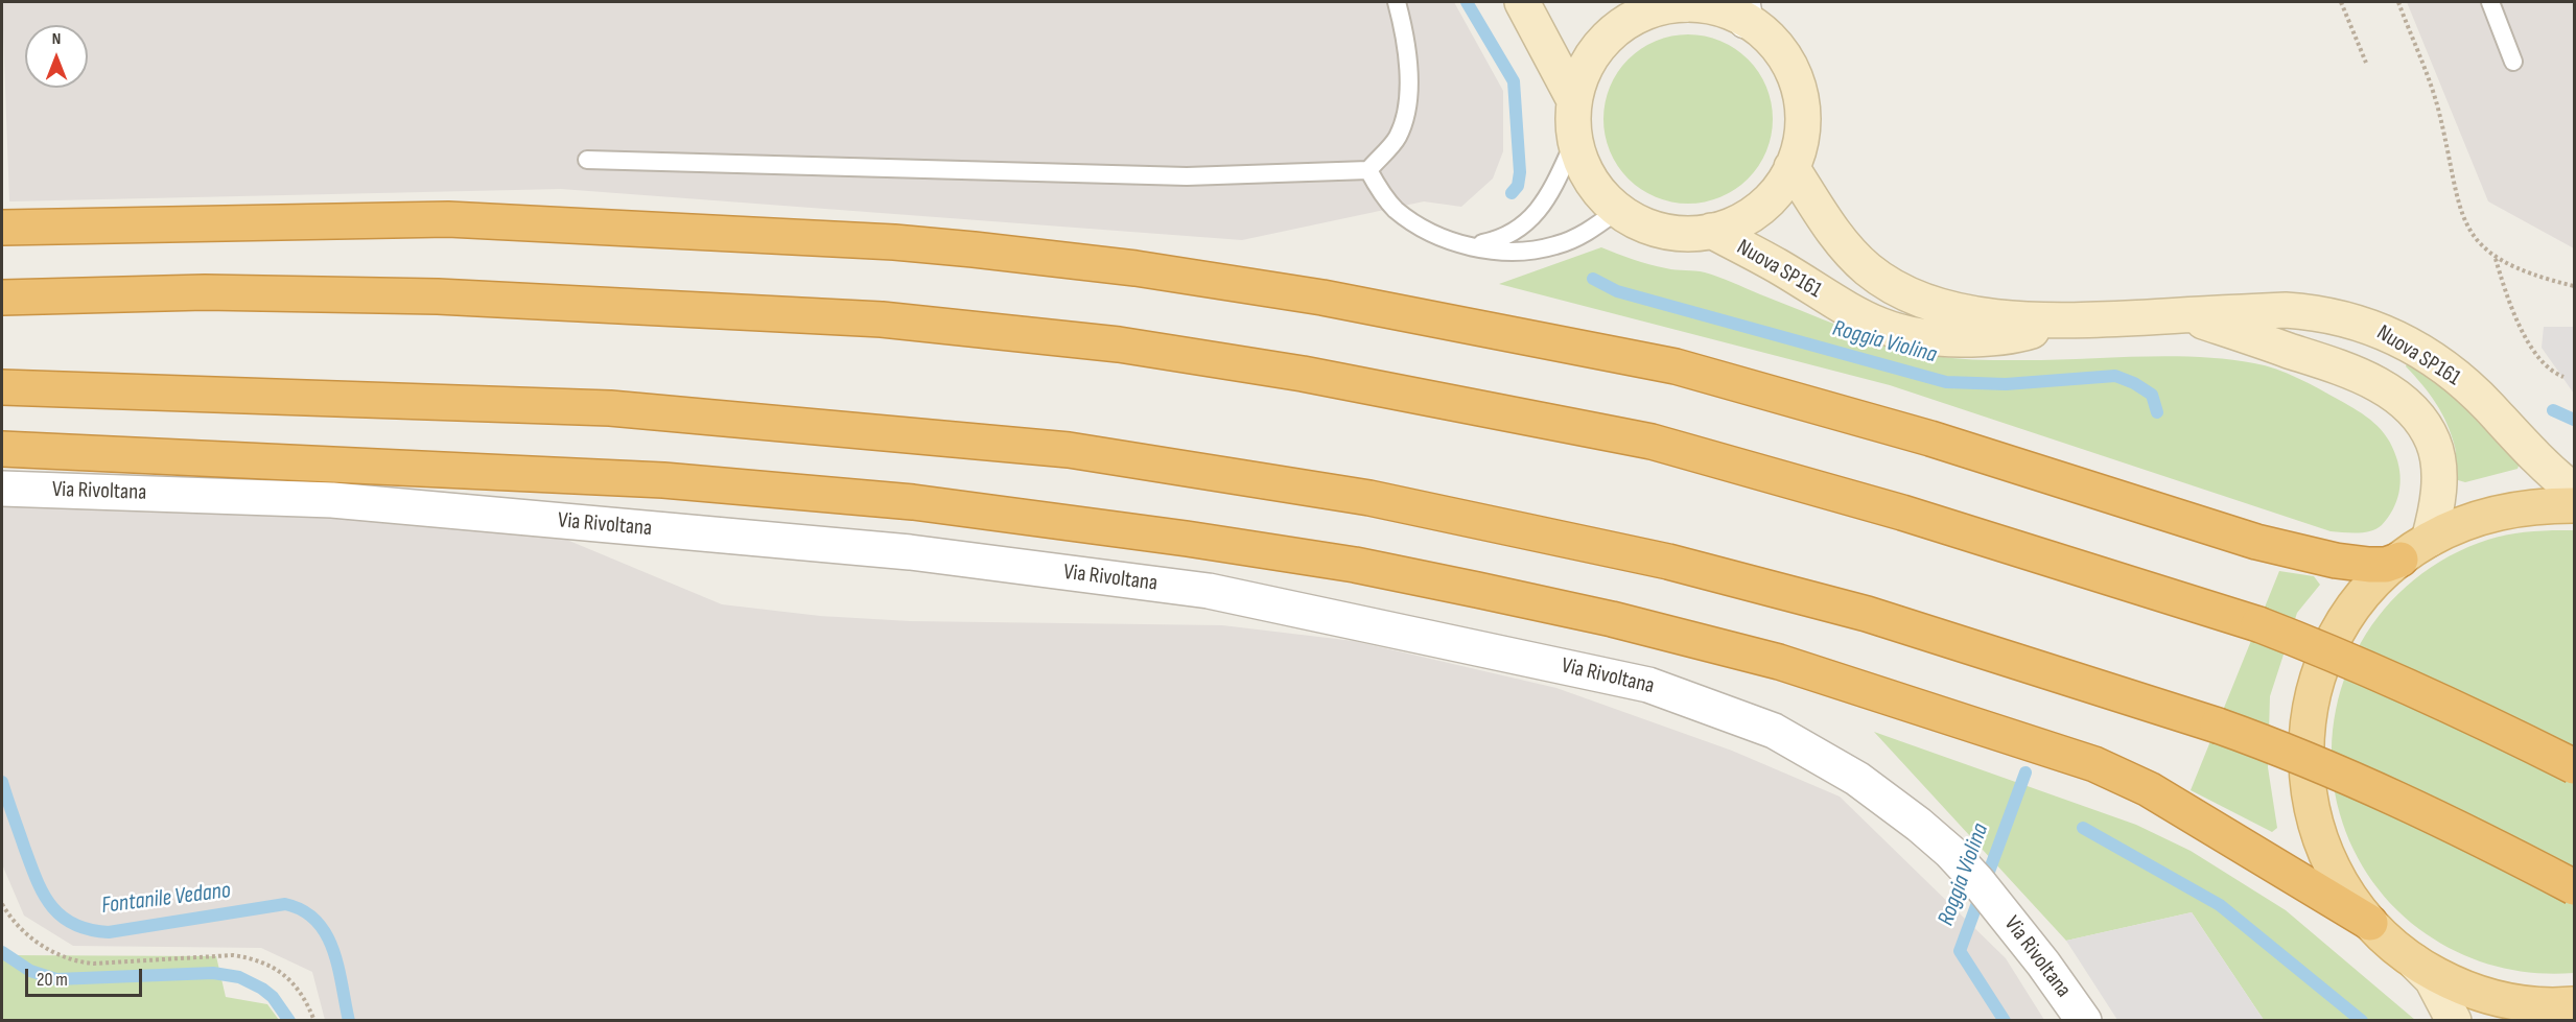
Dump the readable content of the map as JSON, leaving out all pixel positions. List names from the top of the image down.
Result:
{
  "streets": {
    "main road": ["Nuova SP161"],
    "street": ["Via Rivoltana"]
  },
  "water": ["Roggia Violina", "Fontanile Vedano"],
  "scale_bar": "20 m",
  "north": "top"
}
